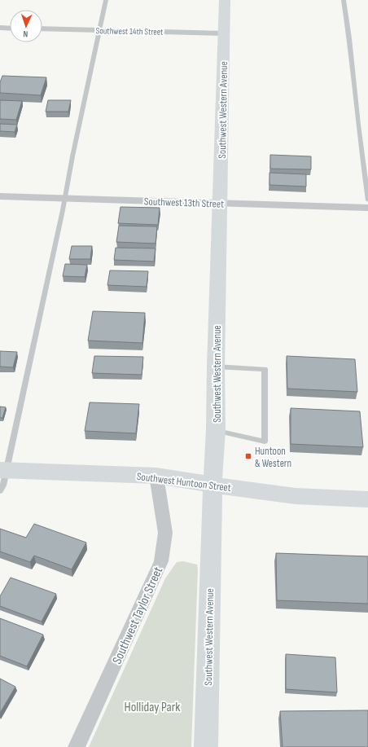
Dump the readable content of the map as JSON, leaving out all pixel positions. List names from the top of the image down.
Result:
{
  "streets": {
    "street": [
      "Southwest 14th Street",
      "Southwest Western Avenue",
      "Southwest 13th Street",
      "Southwest Huntoon Street",
      "Southwest Taylor Street"
    ]
  },
  "crossings": [
    ["Southwest 14th Street", "Southwest Western Avenue"],
    ["Southwest Western Avenue", "Southwest 13th Street"],
    ["Southwest Western Avenue", "Southwest Huntoon Street"],
    ["Southwest Huntoon Street", "Southwest Taylor Street"]
  ],
  "parks": ["Holliday Park"],
  "places": {
    "transit": ["Huntoon & Western"]
  },
  "north": "bottom"
}
